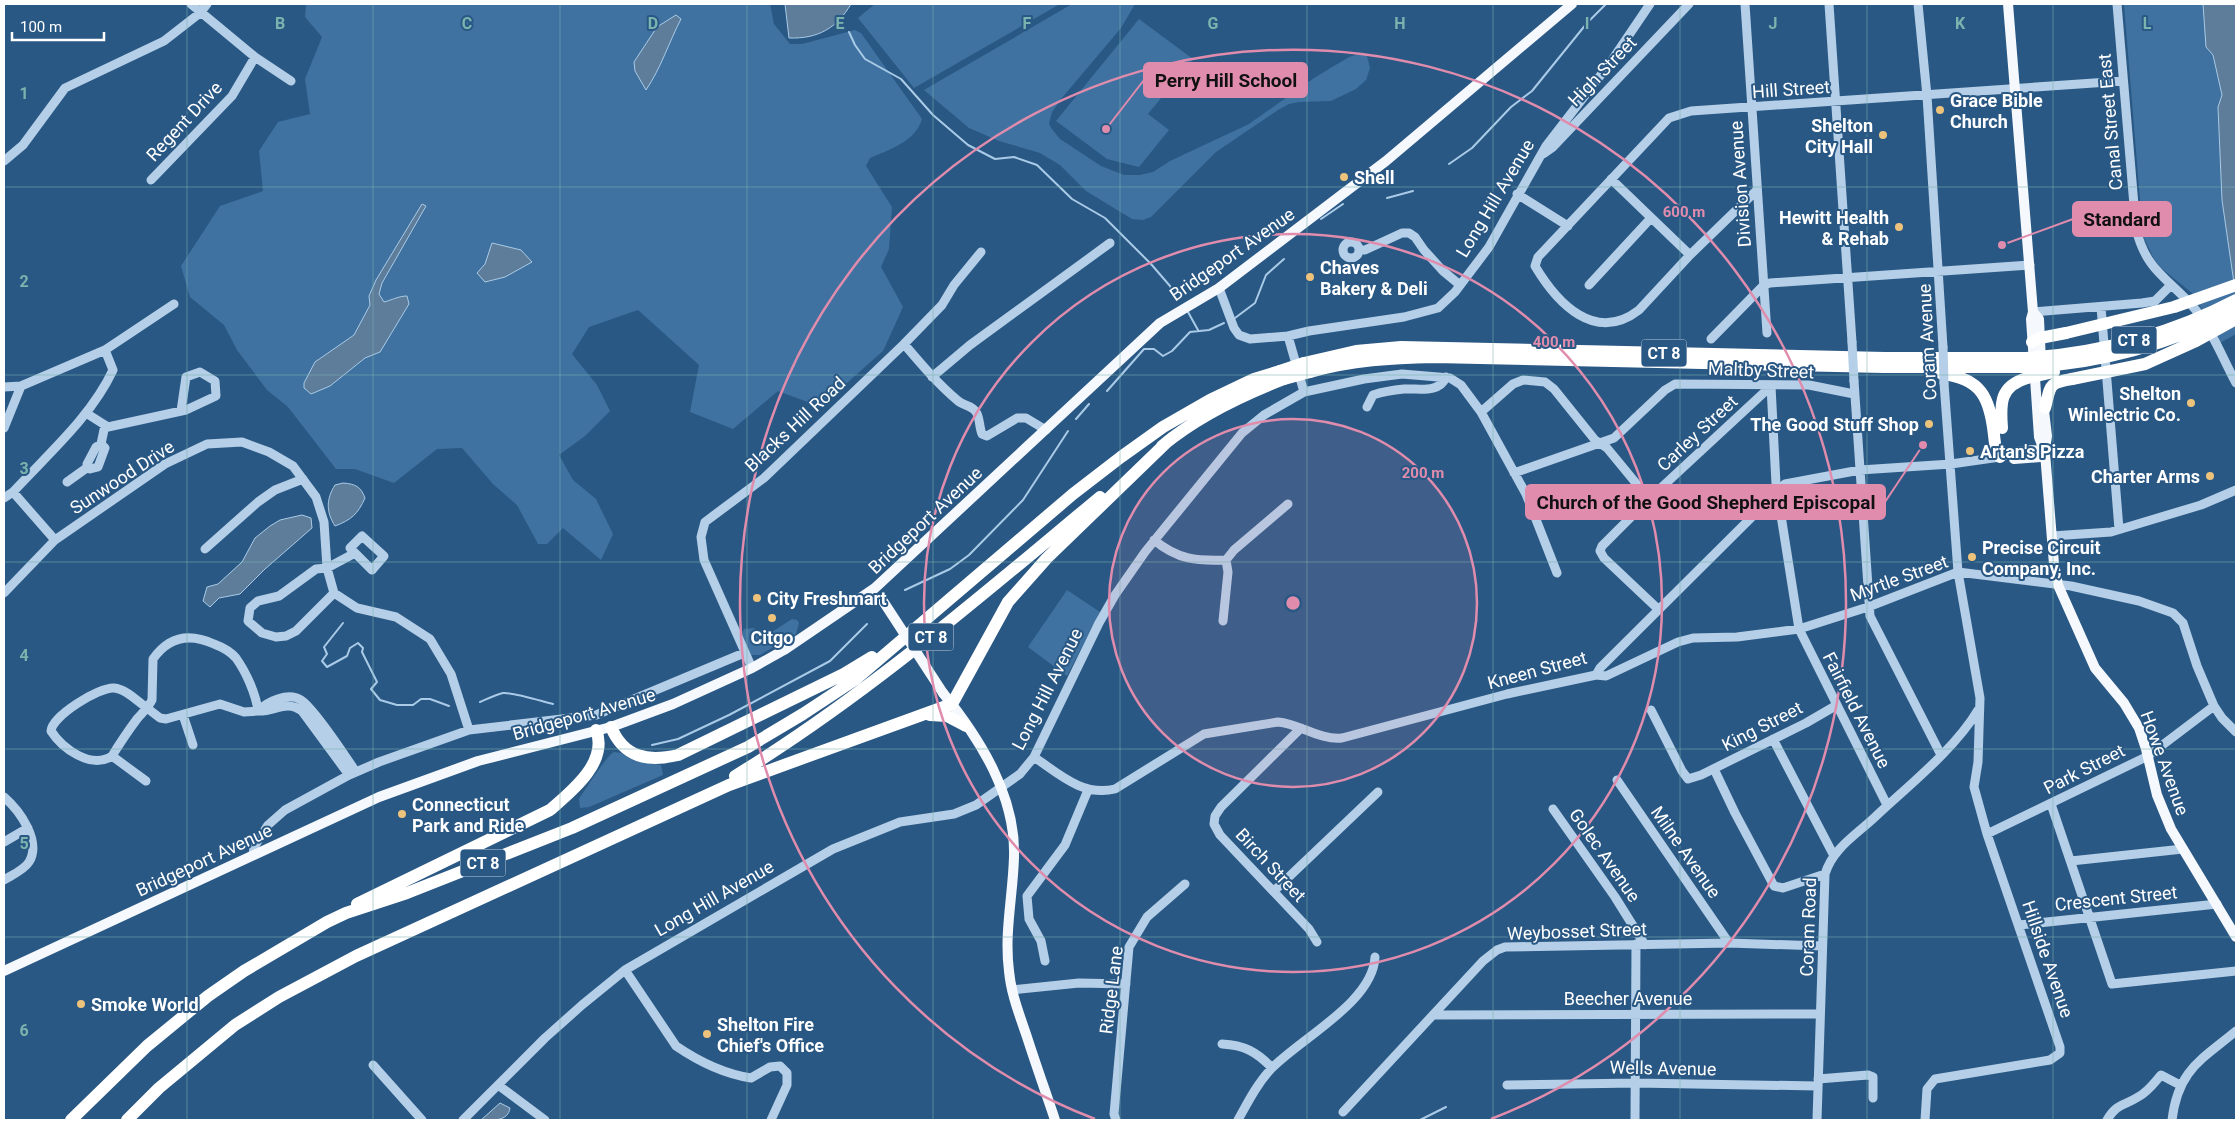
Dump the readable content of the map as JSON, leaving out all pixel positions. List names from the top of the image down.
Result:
{
  "streets": {
    "highway": ["CT 8"],
    "main road": ["Bridgeport Avenue", "Kneen Street", "Howe Avenue"],
    "street": [
      "High Street",
      "Hill Street",
      "Regent Drive",
      "Canal Street East",
      "Division Avenue",
      "Long Hill Avenue",
      "Coram Avenue",
      "Maltby Street",
      "Blacks Hill Road",
      "Carley Street",
      "Sunwood Drive",
      "Myrtle Street",
      "Fairfield Avenue",
      "King Street",
      "Park Street",
      "Milne Avenue",
      "Golec Avenue",
      "Birch Street",
      "Crescent Street",
      "Coram Road",
      "Weybosset Street",
      "Hillside Avenue",
      "Ridge Lane",
      "Beecher Avenue",
      "Wells Avenue"
    ]
  },
  "crossings": [
    ["High Street", "Long Hill Avenue"],
    ["Hill Street", "Canal Street East"],
    ["Hill Street", "Division Avenue"],
    ["Hill Street", "Coram Avenue"],
    ["Hill Street", "Howe Avenue"],
    ["Division Avenue", "Maltby Street"],
    ["Long Hill Avenue", "Bridgeport Avenue"],
    ["Coram Avenue", "Myrtle Street"],
    ["Coram Avenue", "Kneen Street"],
    ["Coram Avenue", "Coram Road"],
    ["Coram Avenue", "Hillside Avenue"],
    ["Maltby Street", "Carley Street"],
    ["Carley Street", "Kneen Street"],
    ["Myrtle Street", "Kneen Street"],
    ["Myrtle Street", "Fairfield Avenue"],
    ["Myrtle Street", "Howe Avenue"],
    ["Myrtle Street", "Park Street"],
    ["Kneen Street", "Fairfield Avenue"],
    ["Kneen Street", "Howe Avenue"],
    ["Kneen Street", "Birch Street"],
    ["Fairfield Avenue", "King Street"],
    ["Fairfield Avenue", "Coram Road"],
    ["Howe Avenue", "Park Street"],
    ["Howe Avenue", "Crescent Street"],
    ["Park Street", "Hillside Avenue"],
    ["Milne Avenue", "Weybosset Street"],
    ["Golec Avenue", "Weybosset Street"],
    ["Crescent Street", "Hillside Avenue"],
    ["Coram Road", "Weybosset Street"],
    ["Coram Road", "Hillside Avenue"],
    ["Coram Road", "Beecher Avenue"],
    ["Coram Road", "Wells Avenue"],
    ["Weybosset Street", "Beecher Avenue"]
  ],
  "places": [
    "Grace Bible Church",
    "Perry Hill School",
    "Shelton City Hall",
    "Shell",
    "Hewitt Health & Rehab",
    "Standard",
    "Chaves Bakery & Deli",
    "Shelton Winlectric Co.",
    "The Good Stuff Shop",
    "Church of the Good Shepherd Episcopal",
    "Artan's Pizza",
    "Charter Arms",
    "Precise Circuit Company, Inc.",
    "City Freshmart",
    "Citgo",
    "Connecticut Park and Ride",
    "Smoke World",
    "Shelton Fire Chief's Office"
  ],
  "scale_bar": "100 m",
  "grid": {
    "columns": [
      "B",
      "C",
      "D",
      "E",
      "F",
      "G",
      "H",
      "I",
      "J",
      "K",
      "L"
    ],
    "rows": [
      "1",
      "2",
      "3",
      "4",
      "5",
      "6"
    ]
  },
  "rings": ["600 m", "400 m", "200 m"]
}
